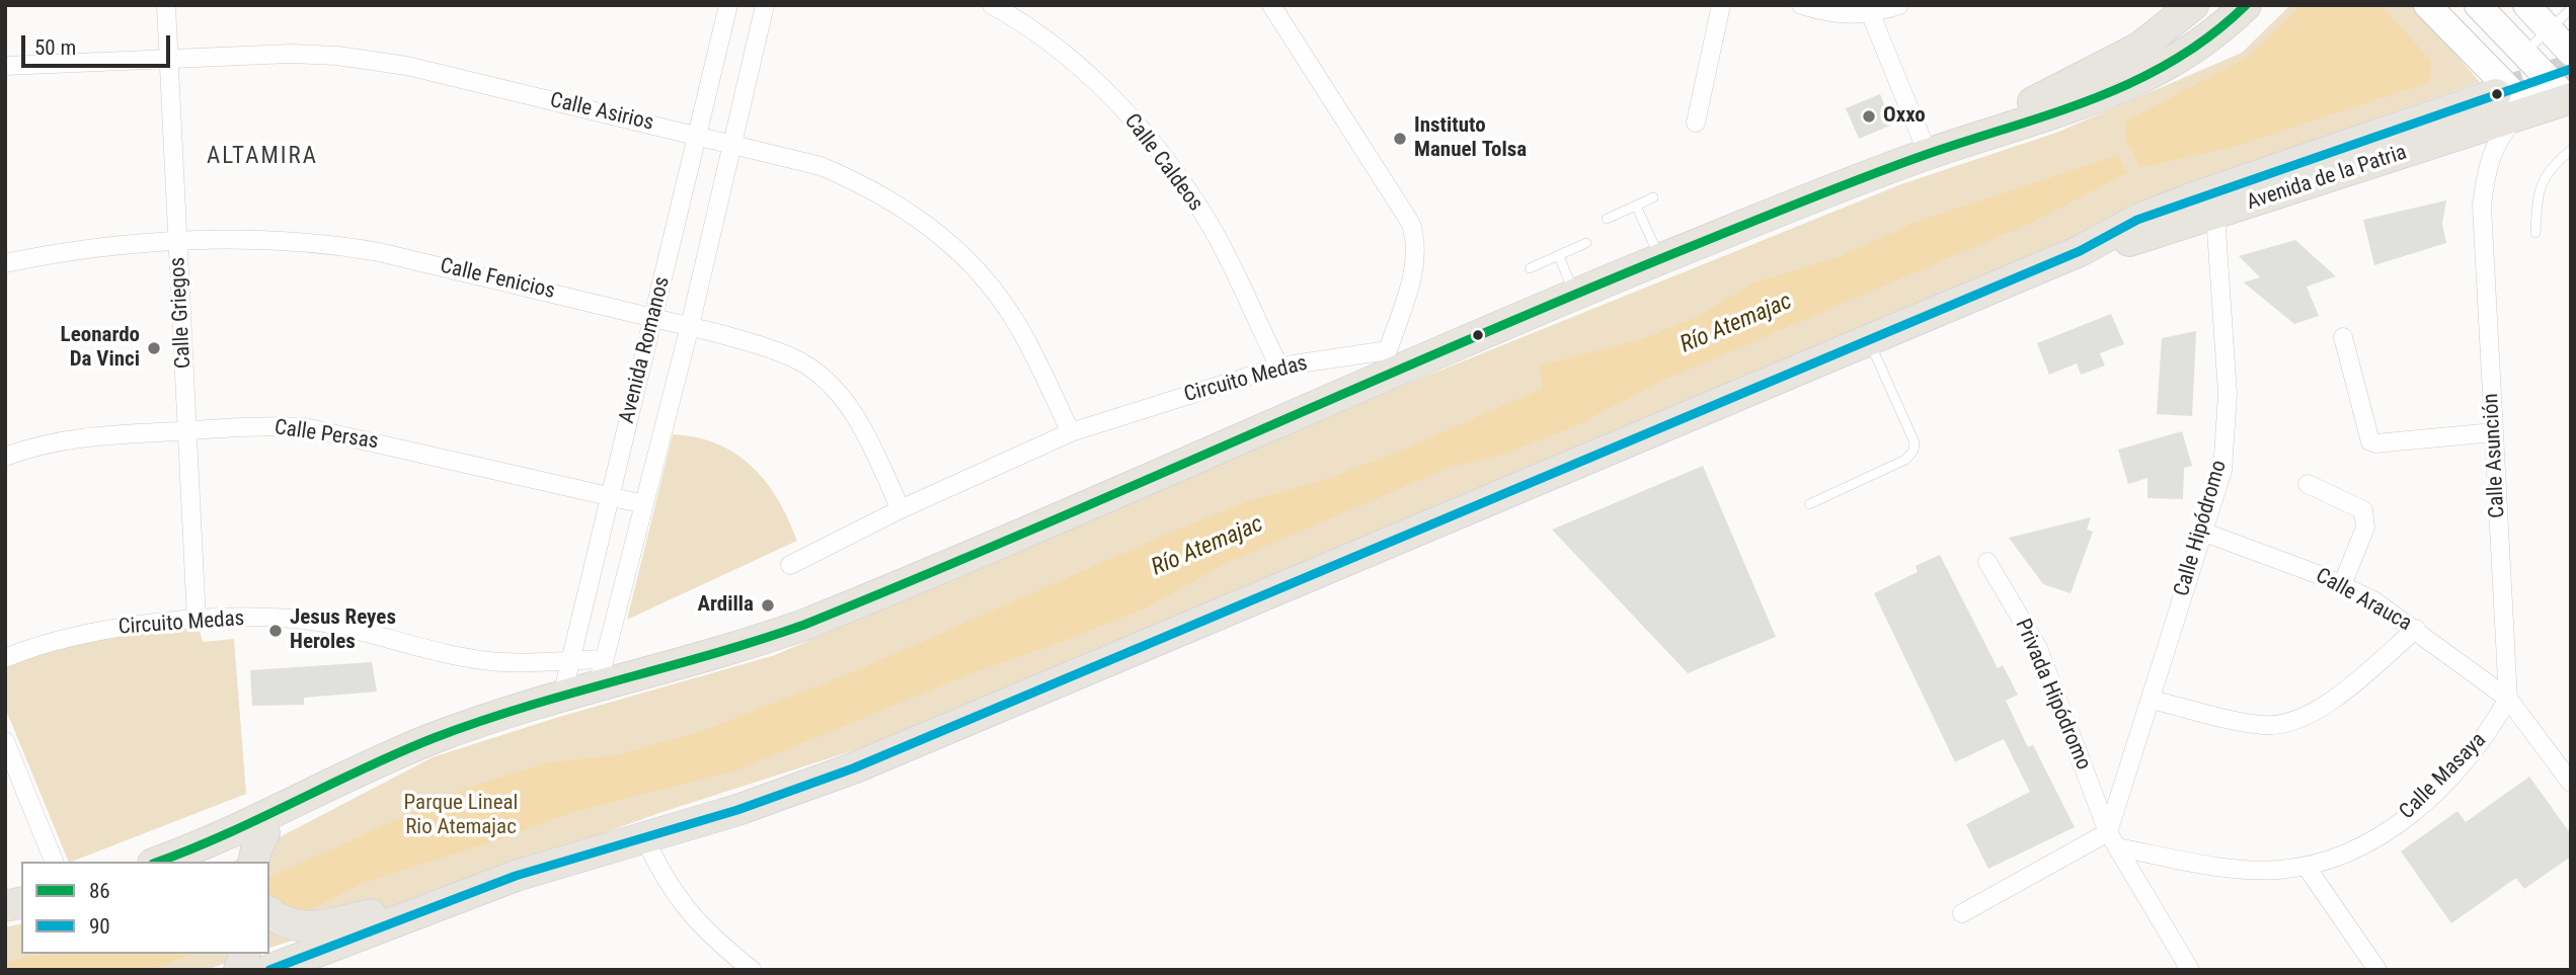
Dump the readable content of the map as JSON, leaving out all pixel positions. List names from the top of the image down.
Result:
{
  "streets": {
    "main road": ["Avenida de la Patria"],
    "street": [
      "Calle Asirios",
      "Calle Caldeos",
      "Calle Fenicios",
      "Calle Griegos",
      "Avenida Romanos",
      "Circuito Medas",
      "Calle Persas",
      "Calle Asunción",
      "Calle Hipódromo",
      "Calle Arauca",
      "Privada Hipódromo",
      "Calle Masaya"
    ]
  },
  "crossings": [
    ["Calle Asirios", "Calle Griegos"],
    ["Calle Asirios", "Avenida Romanos"],
    ["Calle Asirios", "Circuito Medas"],
    ["Calle Caldeos", "Circuito Medas"],
    ["Avenida de la Patria", "Calle Asunción"],
    ["Avenida de la Patria", "Calle Hipódromo"],
    ["Calle Fenicios", "Calle Griegos"],
    ["Calle Fenicios", "Avenida Romanos"],
    ["Calle Fenicios", "Circuito Medas"],
    ["Calle Griegos", "Circuito Medas"],
    ["Calle Griegos", "Calle Persas"],
    ["Avenida Romanos", "Circuito Medas"],
    ["Avenida Romanos", "Calle Persas"],
    ["Calle Asunción", "Calle Arauca"],
    ["Calle Asunción", "Calle Masaya"],
    ["Calle Hipódromo", "Calle Arauca"],
    ["Calle Hipódromo", "Privada Hipódromo"],
    ["Calle Hipódromo", "Calle Masaya"],
    ["Calle Arauca", "Calle Masaya"],
    ["Privada Hipódromo", "Calle Masaya"]
  ],
  "districts": ["ALTAMIRA"],
  "water": ["Río Atemajac"],
  "parks": ["Parque Lineal Rio Atemajac"],
  "places": [
    "Oxxo",
    "Instituto Manuel Tolsa",
    "Leonardo Da Vinci",
    "Ardilla",
    "Jesus Reyes Heroles"
  ],
  "lines": ["transit line 86", "transit line 90"],
  "legend": ["86", "90"],
  "scale_bar": "50 m"
}
